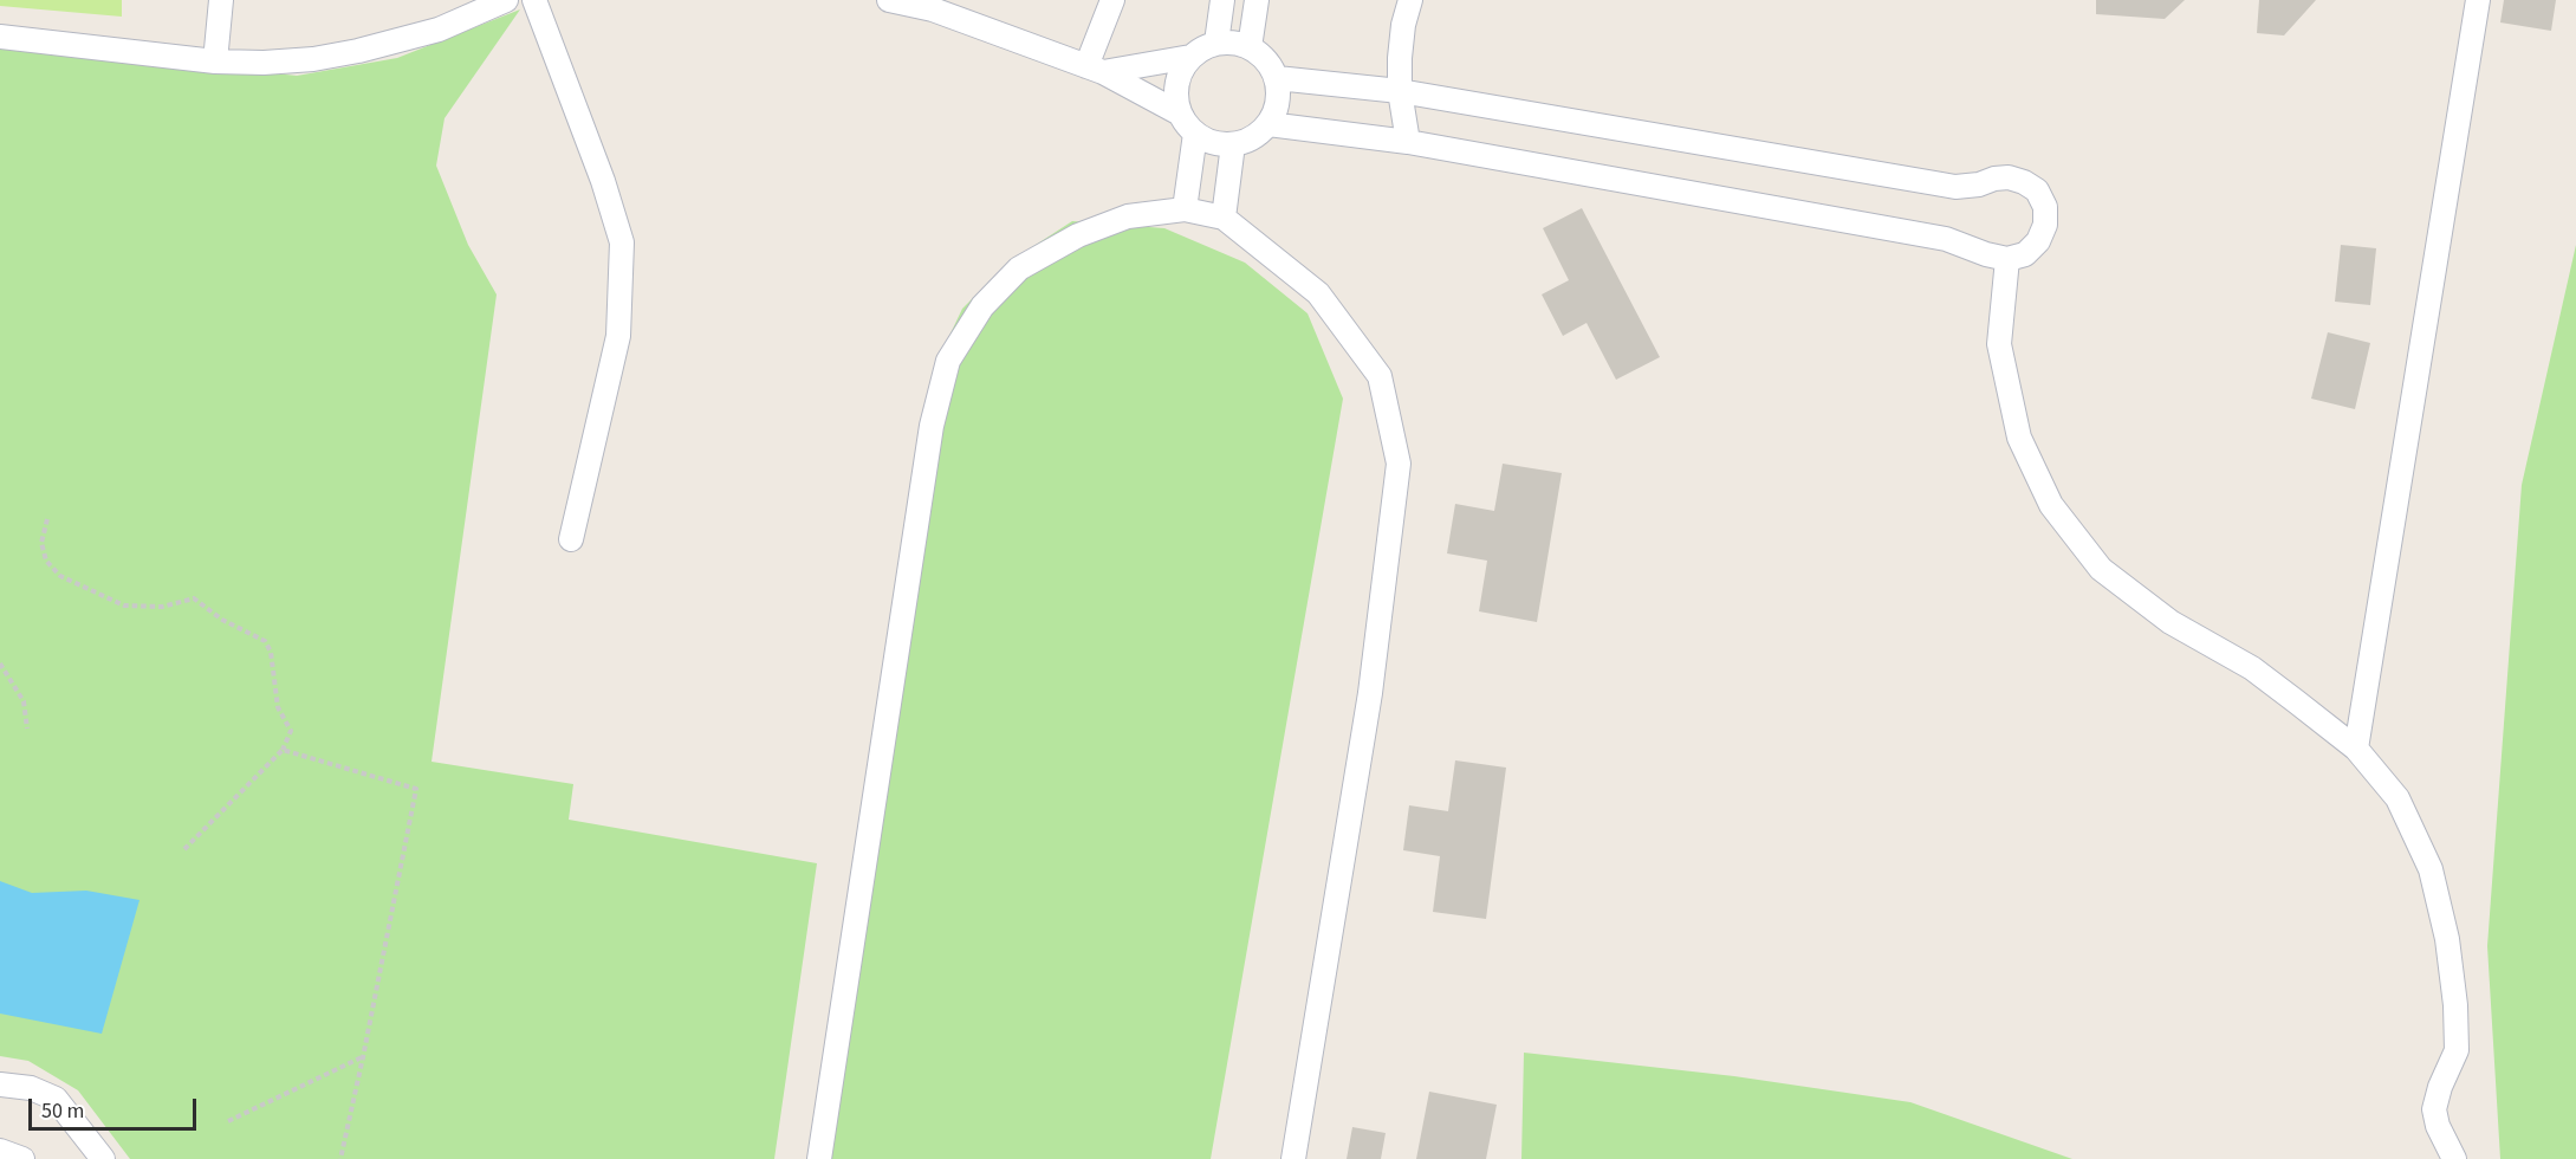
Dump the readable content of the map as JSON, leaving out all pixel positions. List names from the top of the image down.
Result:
{
  "scale_bar": "50 m"
}
